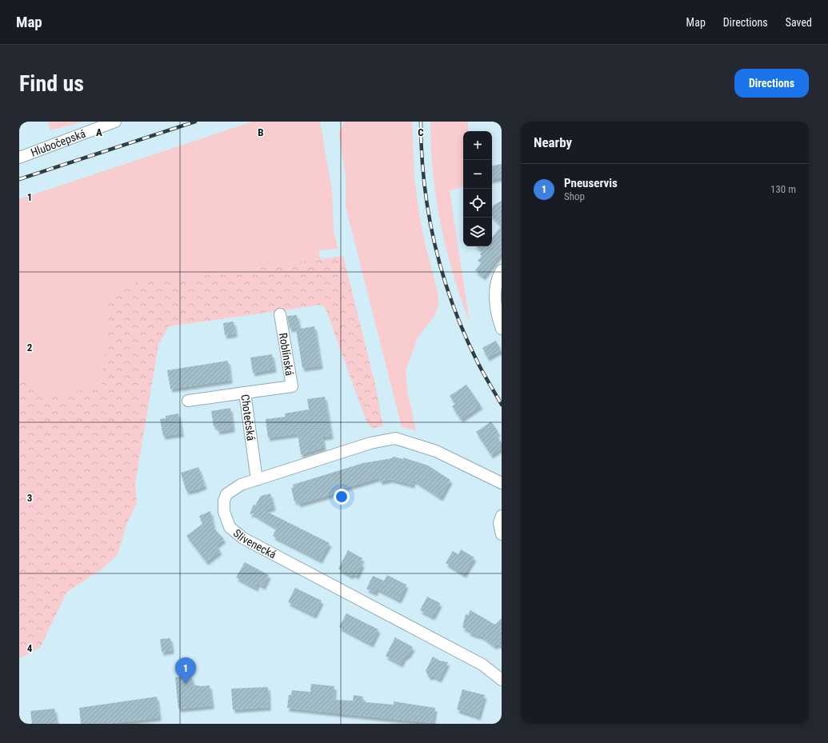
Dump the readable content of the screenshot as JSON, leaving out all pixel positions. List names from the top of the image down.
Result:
{
  "streets": {
    "street": [
      "Hlubočepská",
      "Roblínská",
      "Chotečská",
      "Slivenecká"
    ]
  },
  "crossings": [
    ["Roblínská", "Chotečská"],
    ["Chotečská", "Slivenecká"]
  ],
  "page": {
    "header": "Map",
    "nav": ["Map", "Directions", "Saved"],
    "buttons": "Directions",
    "title": "Find us",
    "heading": "Nearby",
    "map_buttons": ["+", "−"],
    "list": [
      {
        "mark": "1",
        "name": "Pneuservis",
        "note": "Shop",
        "value": "130 m"
      }
    ],
    "pins": "1"
  },
  "grid": {
    "columns": ["A", "B", "C"],
    "rows": [
      "1",
      "2",
      "3",
      "4"
    ]
  }
}
